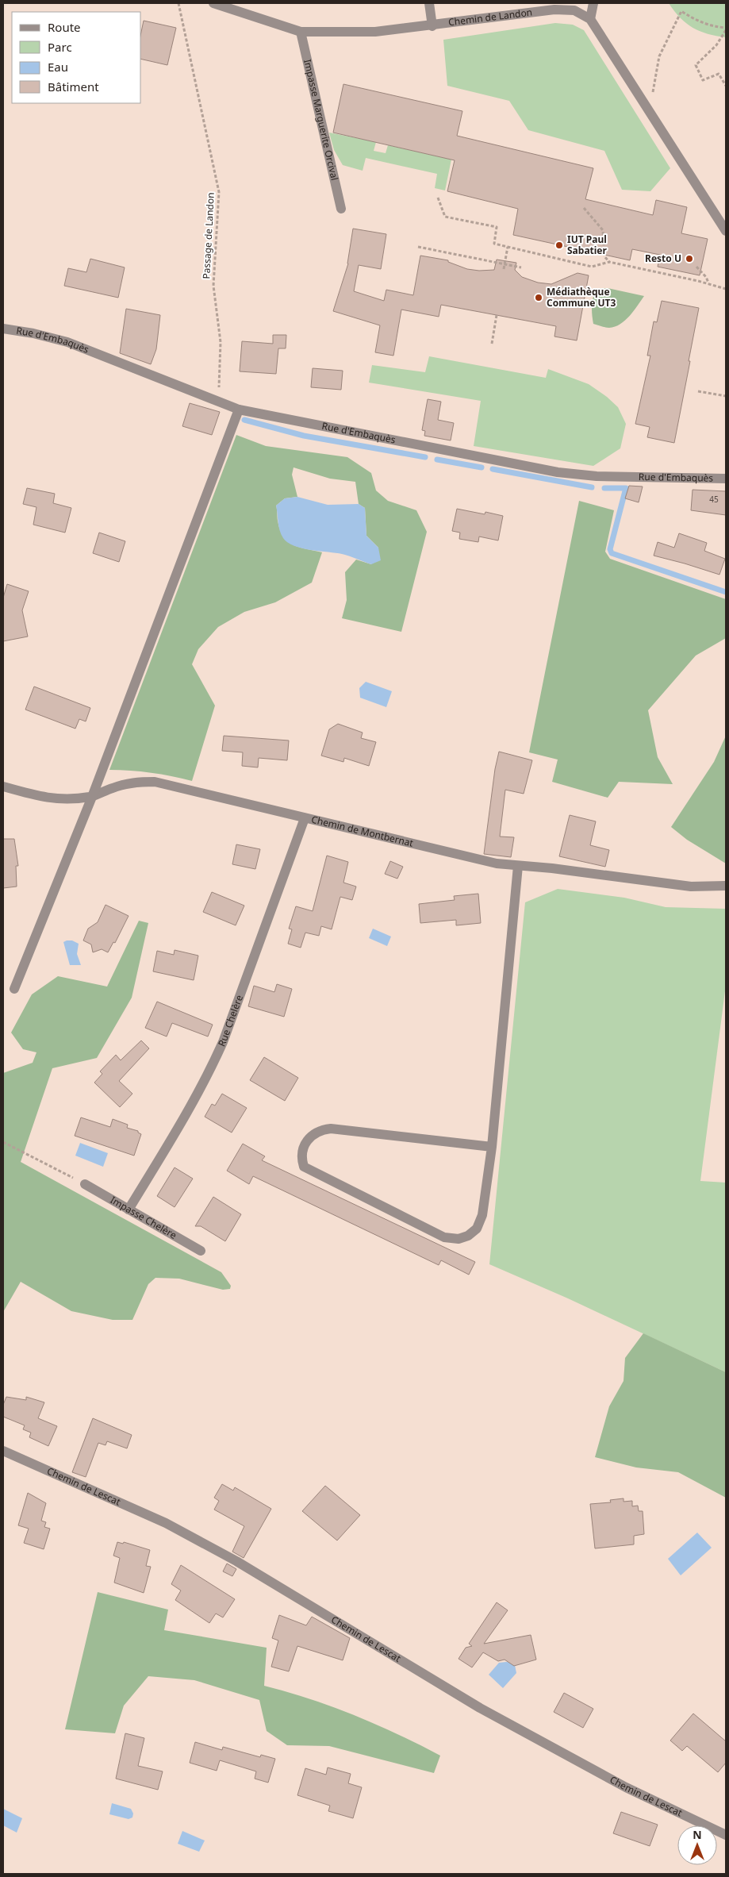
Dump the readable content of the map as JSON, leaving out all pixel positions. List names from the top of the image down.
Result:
{
  "streets": {
    "street": [
      "Chemin de Landon",
      "Impasse Marguerite Orcival",
      "Rue d'Embaquès",
      "Chemin de Montbernat",
      "Rue Chelère",
      "Impasse Chelère",
      "Chemin de Lescat"
    ],
    "path": ["Passage de Landon"]
  },
  "crossings": [
    ["Chemin de Landon", "Impasse Marguerite Orcival"],
    ["Passage de Landon", "Rue d'Embaquès"],
    ["Chemin de Montbernat", "Rue Chelère"],
    ["Rue Chelère", "Impasse Chelère"]
  ],
  "places": ["IUT Paul Sabatier", "Resto U", "Médiathèque Commune UT3"],
  "house_numbers": ["45"],
  "legend": [
    "Route",
    "Parc",
    "Eau",
    "Bâtiment"
  ],
  "north": "top"
}
